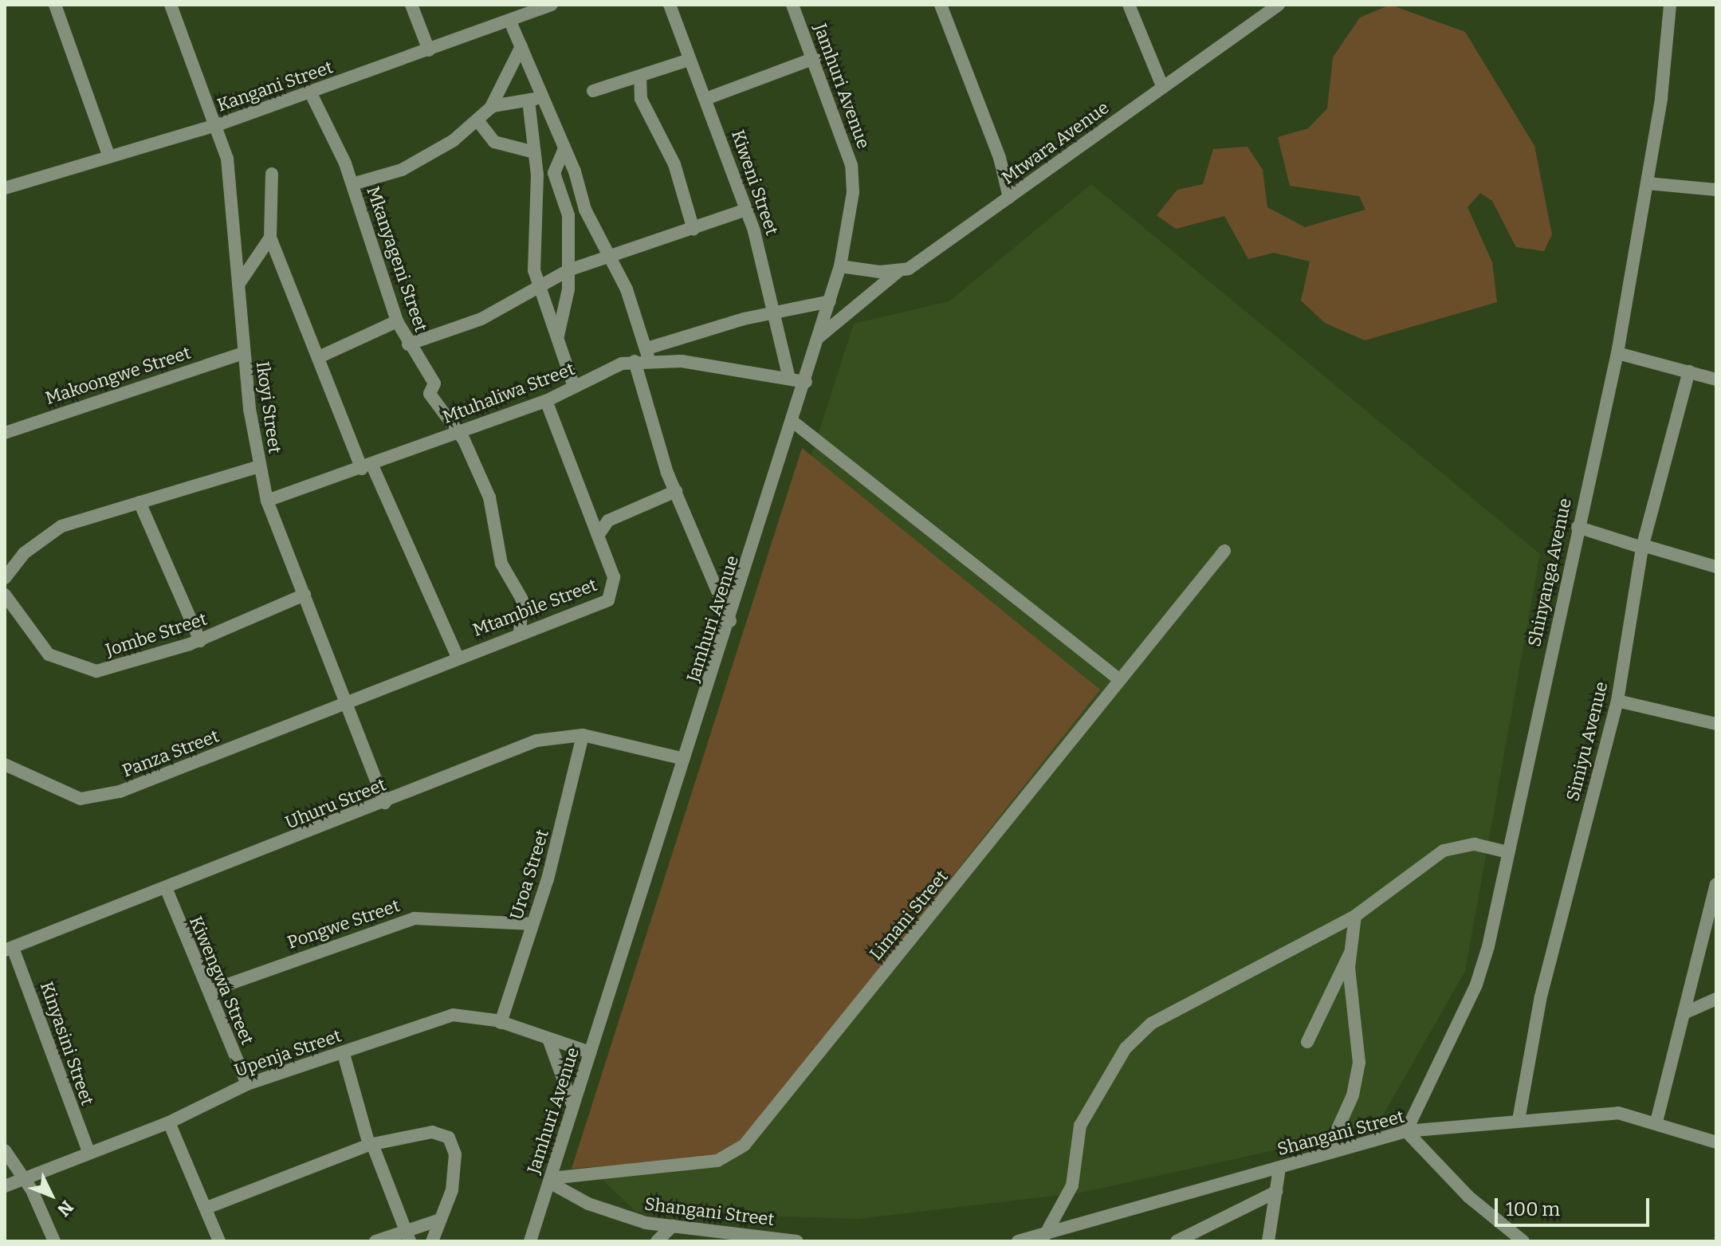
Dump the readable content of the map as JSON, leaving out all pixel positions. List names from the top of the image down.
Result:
{
  "streets": {
    "street": [
      "Kangani Street",
      "Jamhuri Avenue",
      "Mtwara Avenue",
      "Kiweni Street",
      "Mkanyageni Street",
      "Makoongwe Street",
      "Mtuhaliwa Street",
      "Ikoyi Street",
      "Shinyanga Avenue",
      "Mtambile Street",
      "Jombe Street",
      "Simiyu Avenue",
      "Panza Street",
      "Uhuru Street",
      "Uroa Street",
      "Limani Street",
      "Pongwe Street",
      "Kiwengwa Street",
      "Kinyasini Street",
      "Upenja Street",
      "Shangani Street"
    ]
  },
  "crossings": [
    ["Kangani Street", "Mkanyageni Street"],
    ["Kangani Street", "Ikoyi Street"],
    ["Jamhuri Avenue", "Mtwara Avenue"],
    ["Jamhuri Avenue", "Mtuhaliwa Street"],
    ["Jamhuri Avenue", "Uhuru Street"],
    ["Jamhuri Avenue", "Limani Street"],
    ["Jamhuri Avenue", "Upenja Street"],
    ["Jamhuri Avenue", "Shangani Street"],
    ["Kiweni Street", "Mkanyageni Street"],
    ["Kiweni Street", "Mtuhaliwa Street"],
    ["Makoongwe Street", "Ikoyi Street"],
    ["Mtuhaliwa Street", "Ikoyi Street"],
    ["Mtuhaliwa Street", "Mtambile Street"],
    ["Ikoyi Street", "Mtambile Street"],
    ["Ikoyi Street", "Jombe Street"],
    ["Ikoyi Street", "Panza Street"],
    ["Ikoyi Street", "Uhuru Street"],
    ["Shinyanga Avenue", "Shangani Street"],
    ["Mtambile Street", "Panza Street"],
    ["Simiyu Avenue", "Shangani Street"],
    ["Uhuru Street", "Uroa Street"],
    ["Uhuru Street", "Kiwengwa Street"],
    ["Uhuru Street", "Kinyasini Street"],
    ["Uroa Street", "Pongwe Street"],
    ["Uroa Street", "Upenja Street"],
    ["Limani Street", "Shangani Street"],
    ["Pongwe Street", "Kiwengwa Street"],
    ["Kiwengwa Street", "Upenja Street"],
    ["Kinyasini Street", "Upenja Street"]
  ],
  "scale_bar": "100 m",
  "north": "bottom right"
}
